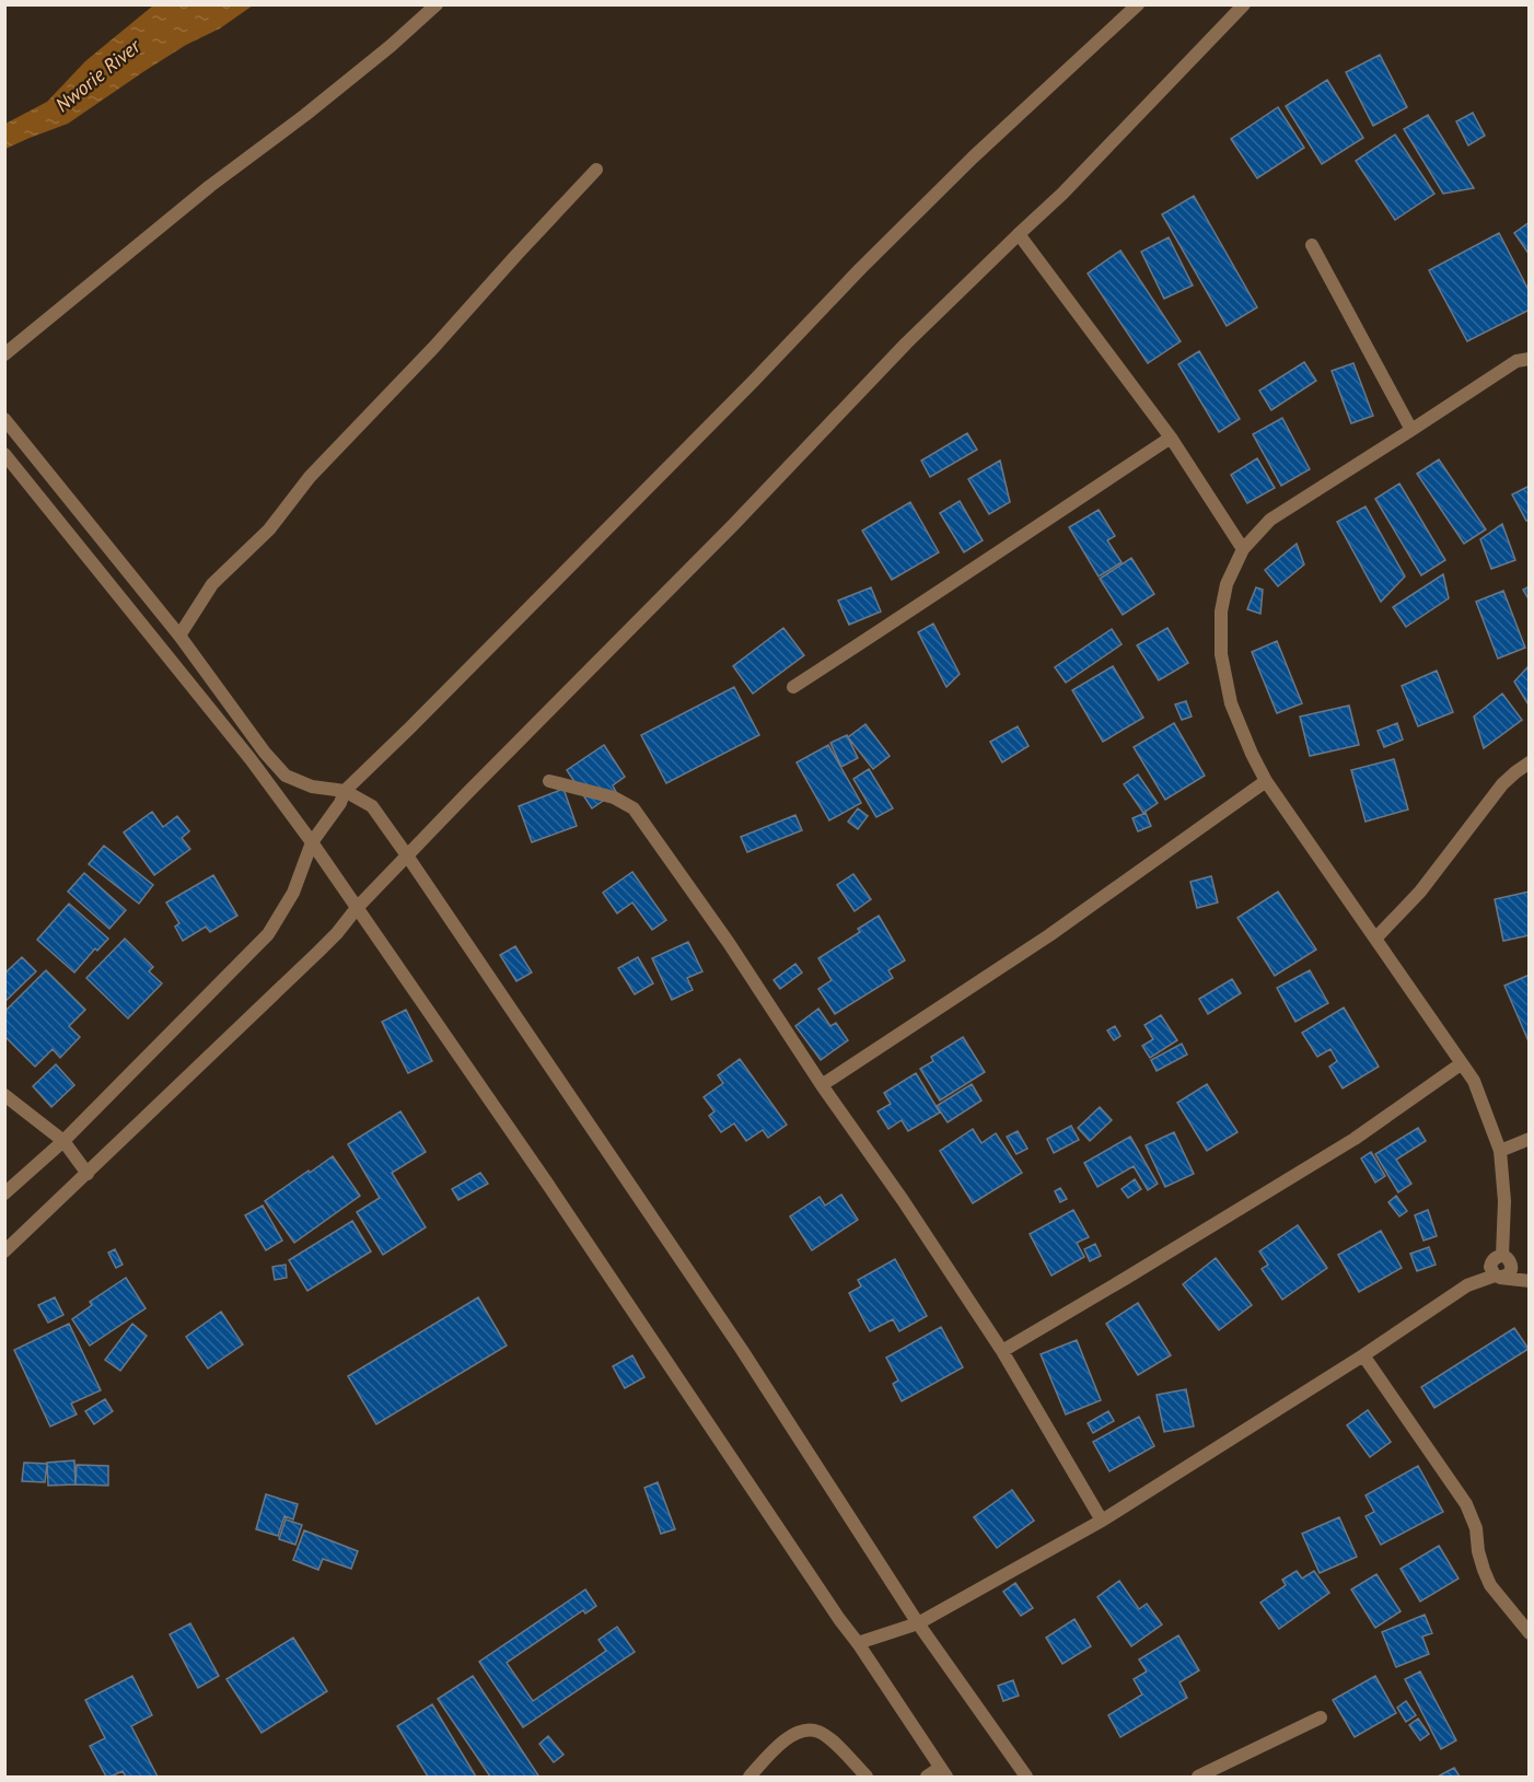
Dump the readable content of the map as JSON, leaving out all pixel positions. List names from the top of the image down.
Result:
{
  "water": ["Nworie River"]
}
